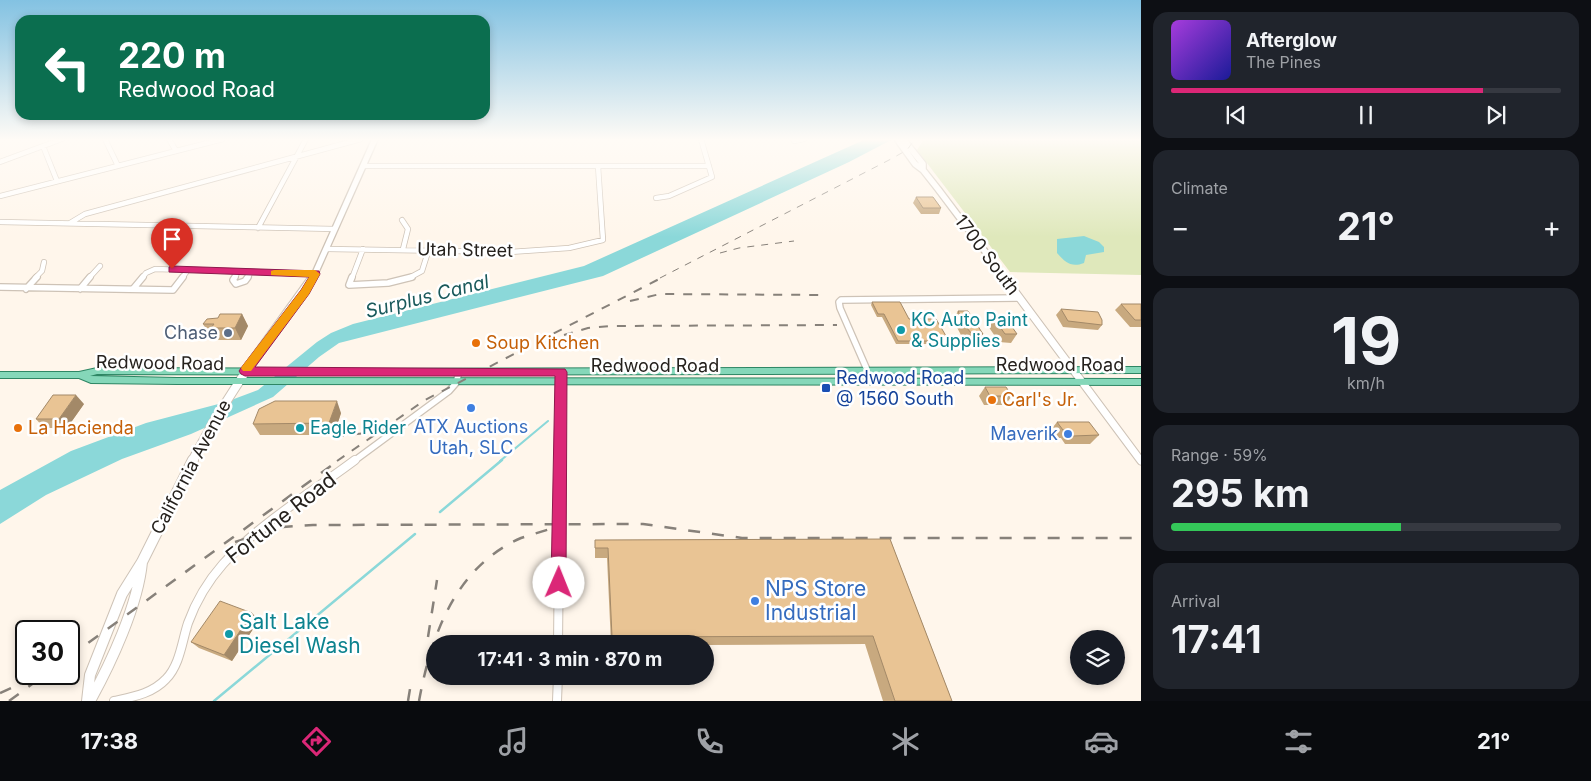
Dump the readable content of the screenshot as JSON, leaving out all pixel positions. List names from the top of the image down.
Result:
{
  "streets": {
    "main road": ["Redwood Road", "California Avenue"],
    "street": ["Utah Street", "1700 South", "Fortune Road"]
  },
  "crossings": [
    ["Utah Street", "California Avenue"],
    ["1700 South", "Redwood Road"],
    ["Redwood Road", "California Avenue"],
    ["Redwood Road", "Fortune Road"]
  ],
  "water": ["Surplus Canal"],
  "places": {
    "other": [
      "KC Auto Paint & Supplies",
      "Chase",
      "Soup Kitchen",
      "Carl's Jr.",
      "ATX Auctions Utah, SLC",
      "La Hacienda",
      "Eagle Rider",
      "Maverik",
      "NPS Store Industrial",
      "Salt Lake Diesel Wash"
    ],
    "transit": ["Redwood Road @ 1560 South"]
  },
  "page": {
    "turn": ["220 m", "Redwood Road"],
    "song": ["Afterglow", "The Pines"],
    "tile": [
      "Climate",
      ["19", "km/h"],
      ["Range · 59%", "295 km"],
      ["Arrival", "17:41"]
    ],
    "heat": ["−", "21°", "+"],
    "limit": "30",
    "trip": "17:41 · 3 min · 870 m",
    "tabs": ["17:38", "21°"]
  }
}
